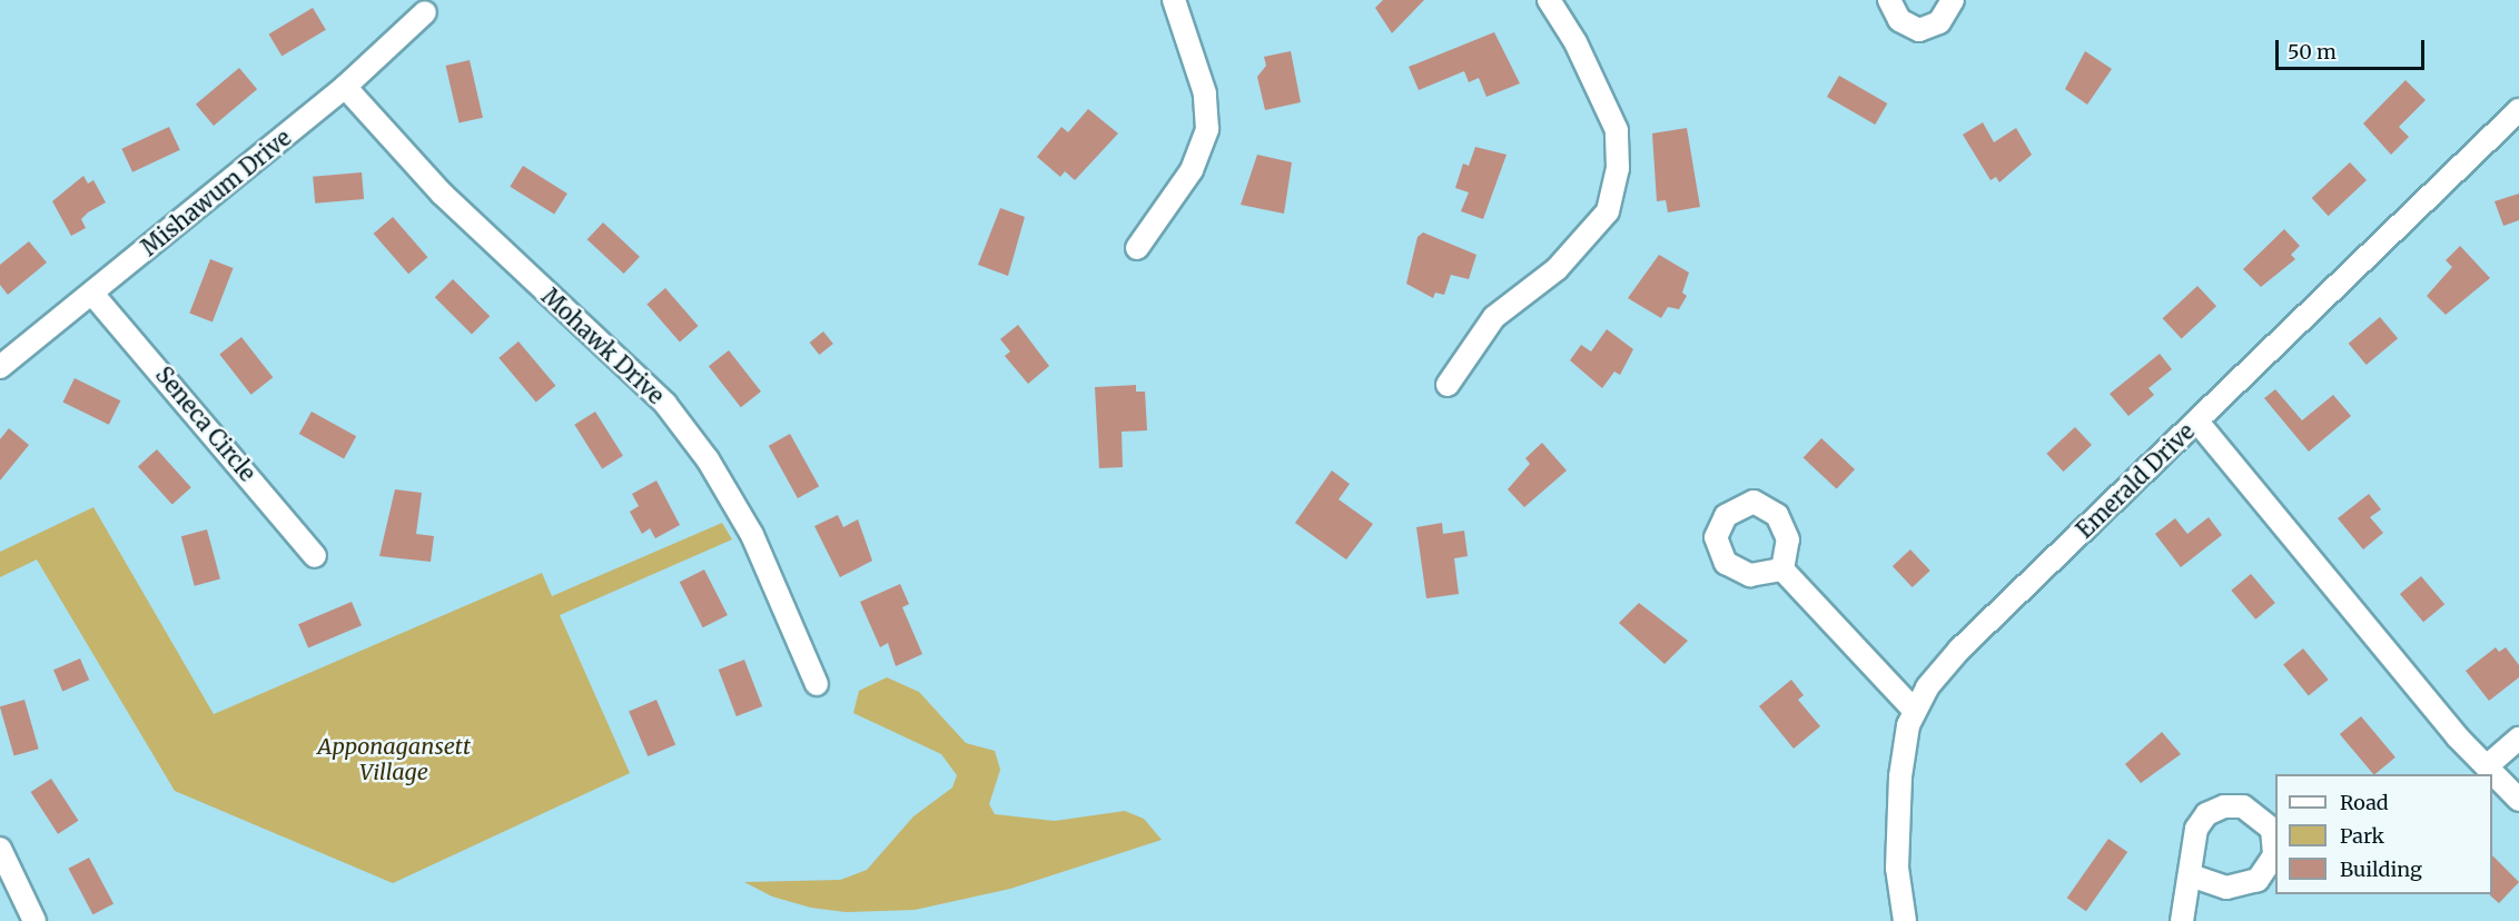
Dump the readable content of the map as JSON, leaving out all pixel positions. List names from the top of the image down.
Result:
{
  "streets": {
    "street": [
      "Mishawum Drive",
      "Mohawk Drive",
      "Seneca Circle",
      "Emerald Drive"
    ]
  },
  "crossings": [
    ["Mishawum Drive", "Mohawk Drive"],
    ["Mishawum Drive", "Seneca Circle"]
  ],
  "parks": ["Apponagansett Village"],
  "legend": ["Road", "Park", "Building"],
  "scale_bar": "50 m"
}
